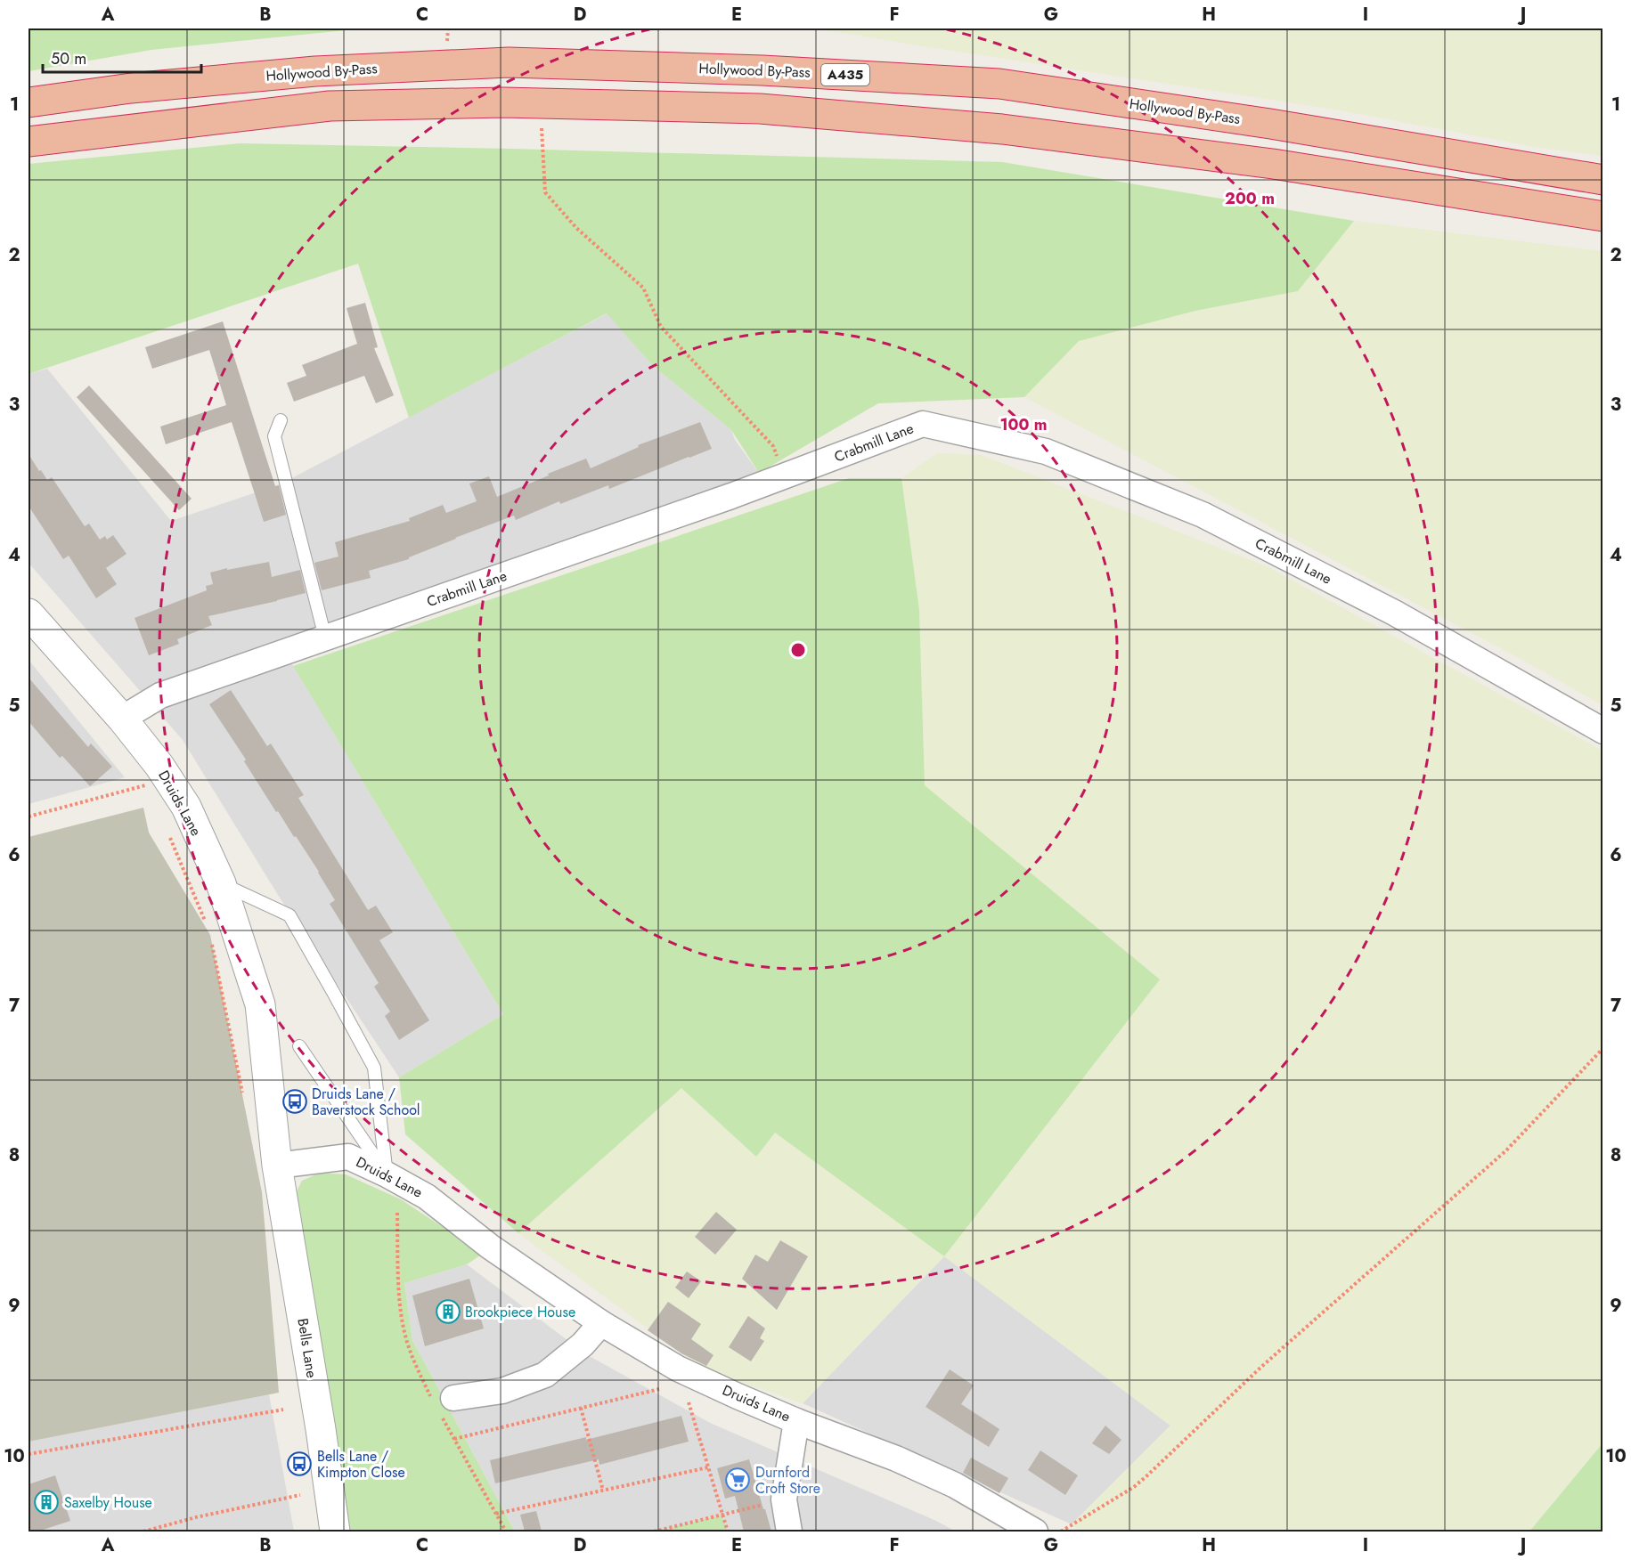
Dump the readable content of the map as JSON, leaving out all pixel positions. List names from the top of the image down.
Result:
{
  "streets": {
    "highway": ["Hollywood By-Pass", "A435"],
    "street": ["Crabmill Lane", "Druids Lane", "Bells Lane"]
  },
  "crossings": [
    ["Crabmill Lane", "Druids Lane"],
    ["Druids Lane", "Bells Lane"]
  ],
  "places": {
    "bus stop": ["Druids Lane / Baverstock School", "Bells Lane / Kimpton Close"],
    "building": ["Brookpiece House", "Saxelby House"],
    "supermarket": ["Durnford Croft Store"]
  },
  "scale_bar": "50 m",
  "grid": {
    "columns": [
      "A",
      "B",
      "C",
      "D",
      "E",
      "F",
      "G",
      "H",
      "I",
      "J"
    ],
    "rows": [
      "1",
      "2",
      "3",
      "4",
      "5",
      "6",
      "7",
      "8",
      "9",
      "10"
    ]
  },
  "rings": ["200 m", "100 m"]
}
